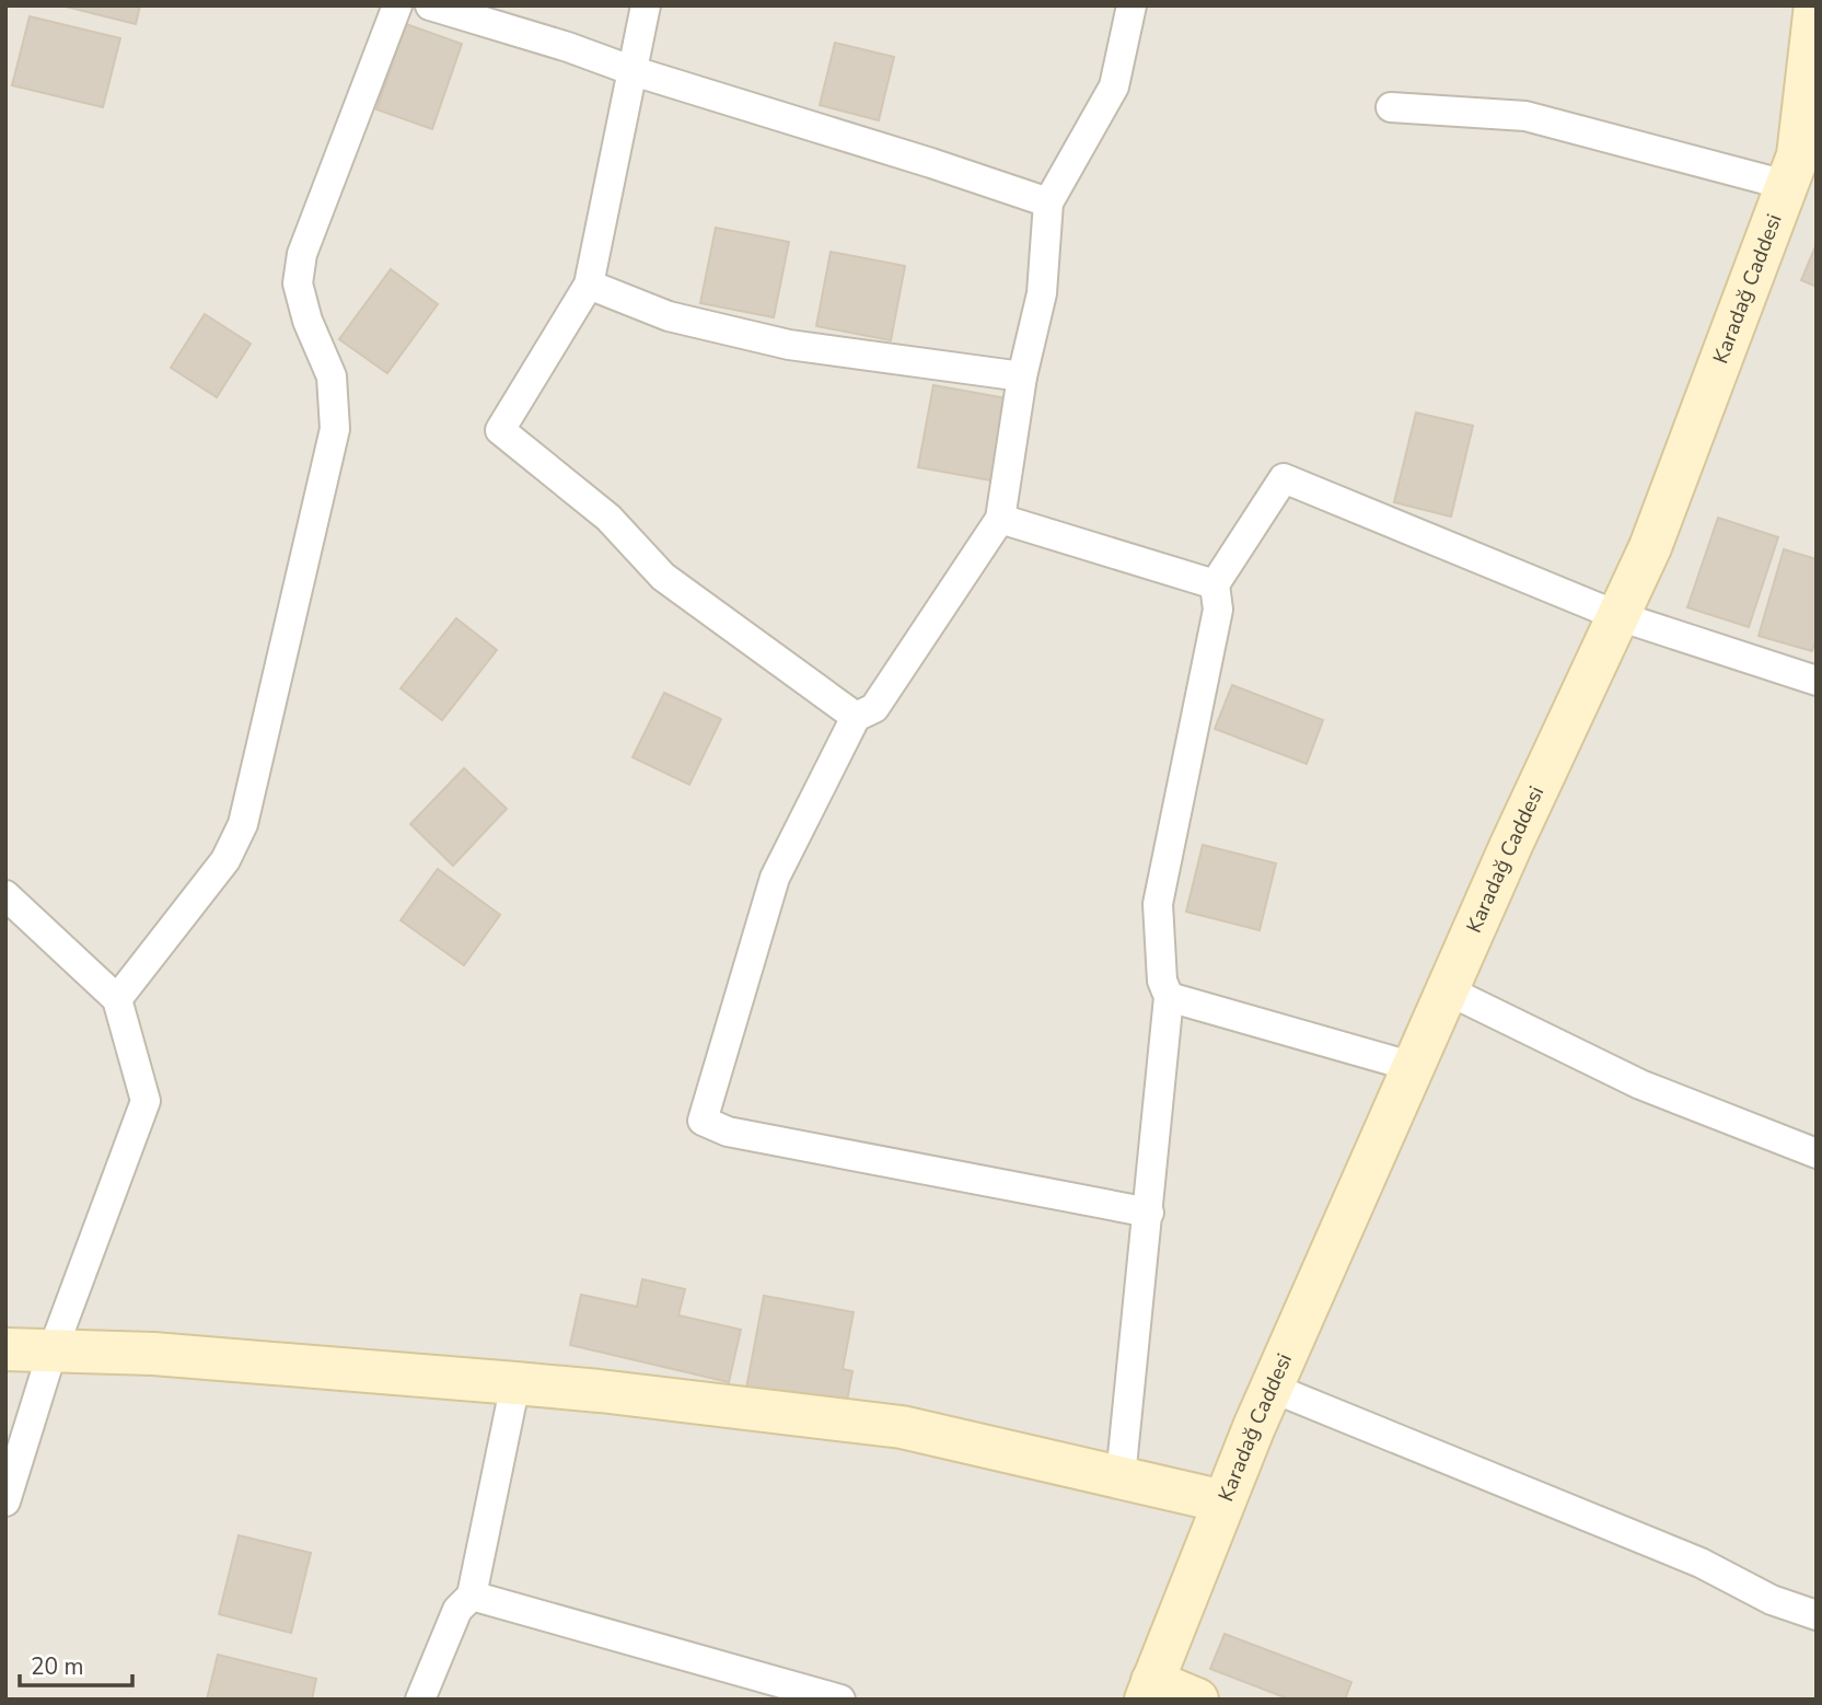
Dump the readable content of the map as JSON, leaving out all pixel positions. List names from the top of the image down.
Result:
{
  "streets": {
    "street": ["Karadağ Caddesi"]
  },
  "scale_bar": "20 m"
}
